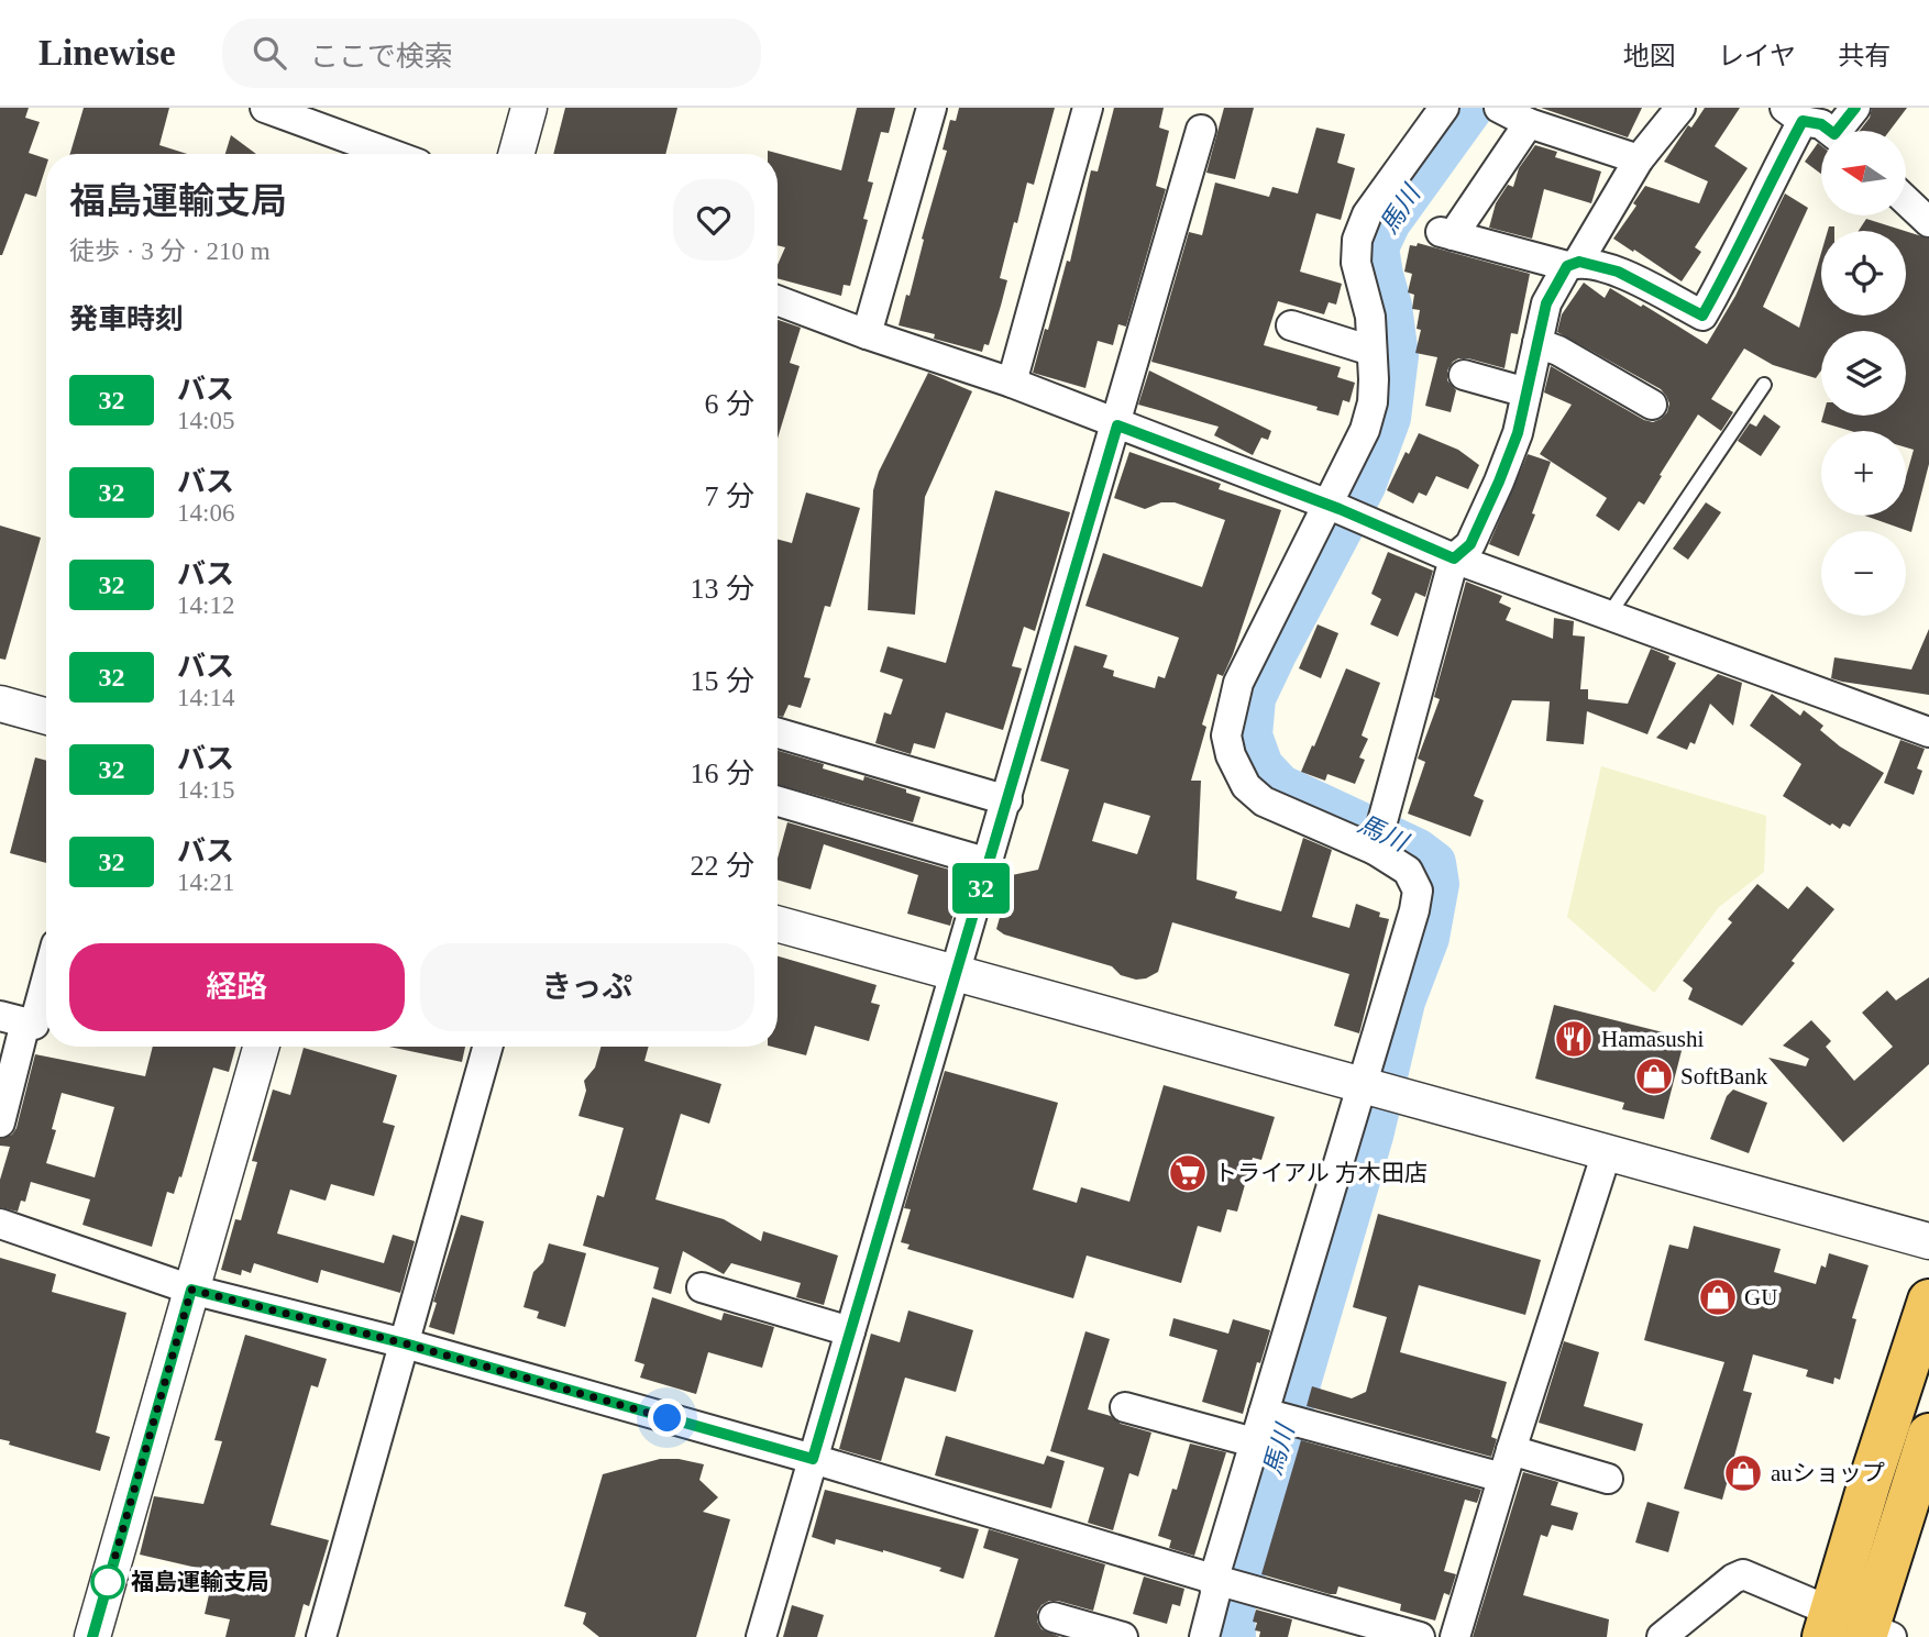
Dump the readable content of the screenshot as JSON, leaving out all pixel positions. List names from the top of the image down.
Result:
{
  "water": ["馬川"],
  "places": {
    "restaurant": ["Hamasushi"],
    "shop": ["SoftBank", "GU", "auショップ"],
    "supermarket": ["トライアル 方木田店"],
    "other": ["福島運輸支局"]
  },
  "lines": ["bus line 32"],
  "north": "left",
  "page": {
    "header": "Linewise",
    "search": "ここで検索",
    "nav": ["地図", "レイヤ", "共有"],
    "on_map": "32",
    "map_buttons": ["+", "−"],
    "heading": [
      ["福島運輸支局", "徒歩 · 3 分 · 210 m"],
      "発車時刻"
    ],
    "list": [
      {
        "mark": "32",
        "name": "バス",
        "note": "14:05",
        "value": "6 分"
      },
      {
        "mark": "32",
        "name": "バス",
        "note": "14:06",
        "value": "7 分"
      },
      {
        "mark": "32",
        "name": "バス",
        "note": "14:12",
        "value": "13 分"
      },
      {
        "mark": "32",
        "name": "バス",
        "note": "14:14",
        "value": "15 分"
      },
      {
        "mark": "32",
        "name": "バス",
        "note": "14:15",
        "value": "16 分"
      },
      {
        "mark": "32",
        "name": "バス",
        "note": "14:21",
        "value": "22 分"
      }
    ],
    "buttons": ["経路", "きっぷ"]
  }
}
